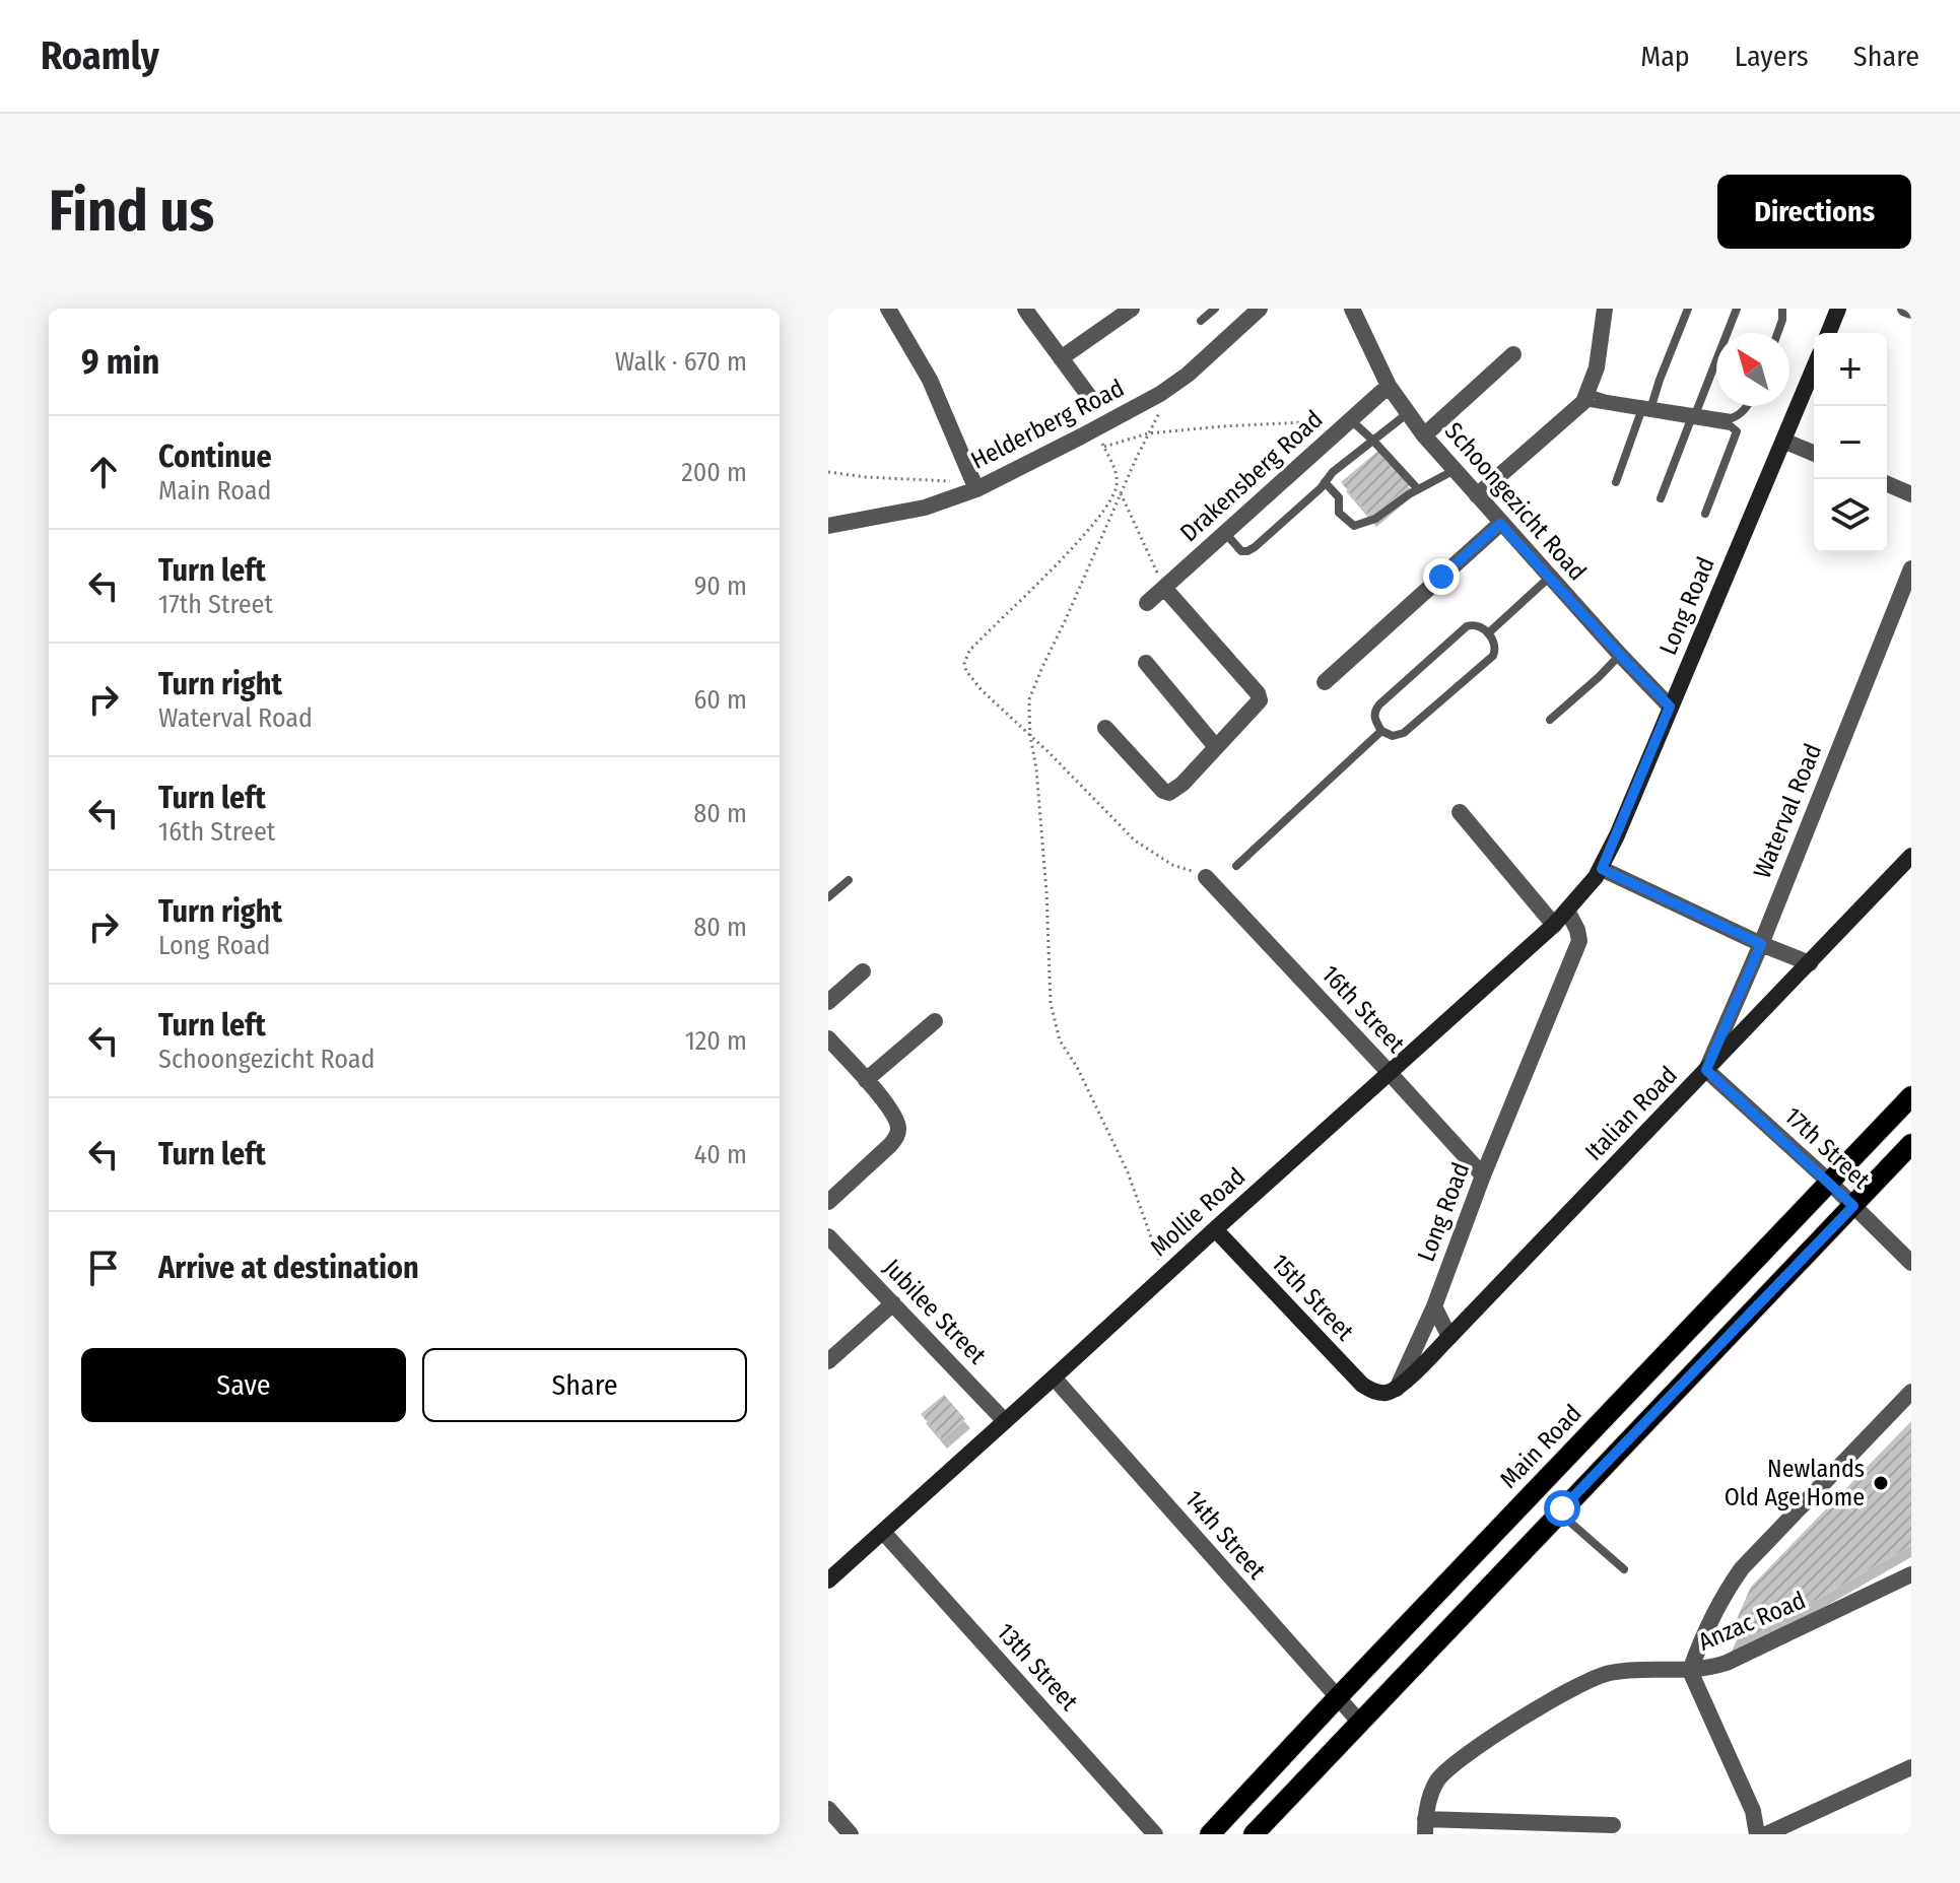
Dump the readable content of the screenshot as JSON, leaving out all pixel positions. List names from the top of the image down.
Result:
{
  "streets": {
    "main road": [
      "Long Road",
      "Italian Road",
      "Mollie Road",
      "15th Street",
      "Main Road"
    ],
    "street": [
      "Helderberg Road",
      "Drakensberg Road",
      "Schoongezicht Road",
      "Waterval Road",
      "16th Street",
      "17th Street",
      "Jubilee Street",
      "14th Street",
      "Anzac Road",
      "13th Street"
    ]
  },
  "crossings": [
    ["Drakensberg Road", "Schoongezicht Road"],
    ["Schoongezicht Road", "Long Road"],
    ["Long Road", "16th Street"],
    ["Long Road", "Italian Road"],
    ["Long Road", "Mollie Road"],
    ["Long Road", "15th Street"],
    ["Waterval Road", "Italian Road"],
    ["Waterval Road", "17th Street"],
    ["16th Street", "Mollie Road"],
    ["Italian Road", "17th Street"],
    ["Italian Road", "15th Street"],
    ["17th Street", "Main Road"],
    ["Mollie Road", "15th Street"],
    ["Mollie Road", "Jubilee Street"],
    ["Mollie Road", "14th Street"],
    ["Mollie Road", "13th Street"],
    ["Main Road", "14th Street"]
  ],
  "places": ["Newlands Old Age Home"],
  "north": "top left",
  "page": {
    "header": "Roamly",
    "nav": ["Map", "Layers", "Share"],
    "buttons": [
      "Directions",
      ["Save", "Share"]
    ],
    "title": "Find us",
    "heading": ["9 min", "Walk · 670 m"],
    "map_buttons": ["+", "−"],
    "list": [
      ["Continue", "Main Road", "200 m"],
      ["Turn left", "17th Street", "90 m"],
      ["Turn right", "Waterval Road", "60 m"],
      ["Turn left", "16th Street", "80 m"],
      ["Turn right", "Long Road", "80 m"],
      ["Turn left", "Schoongezicht Road", "120 m"],
      ["Turn left", "40 m"],
      "Arrive at destination"
    ]
  }
}
